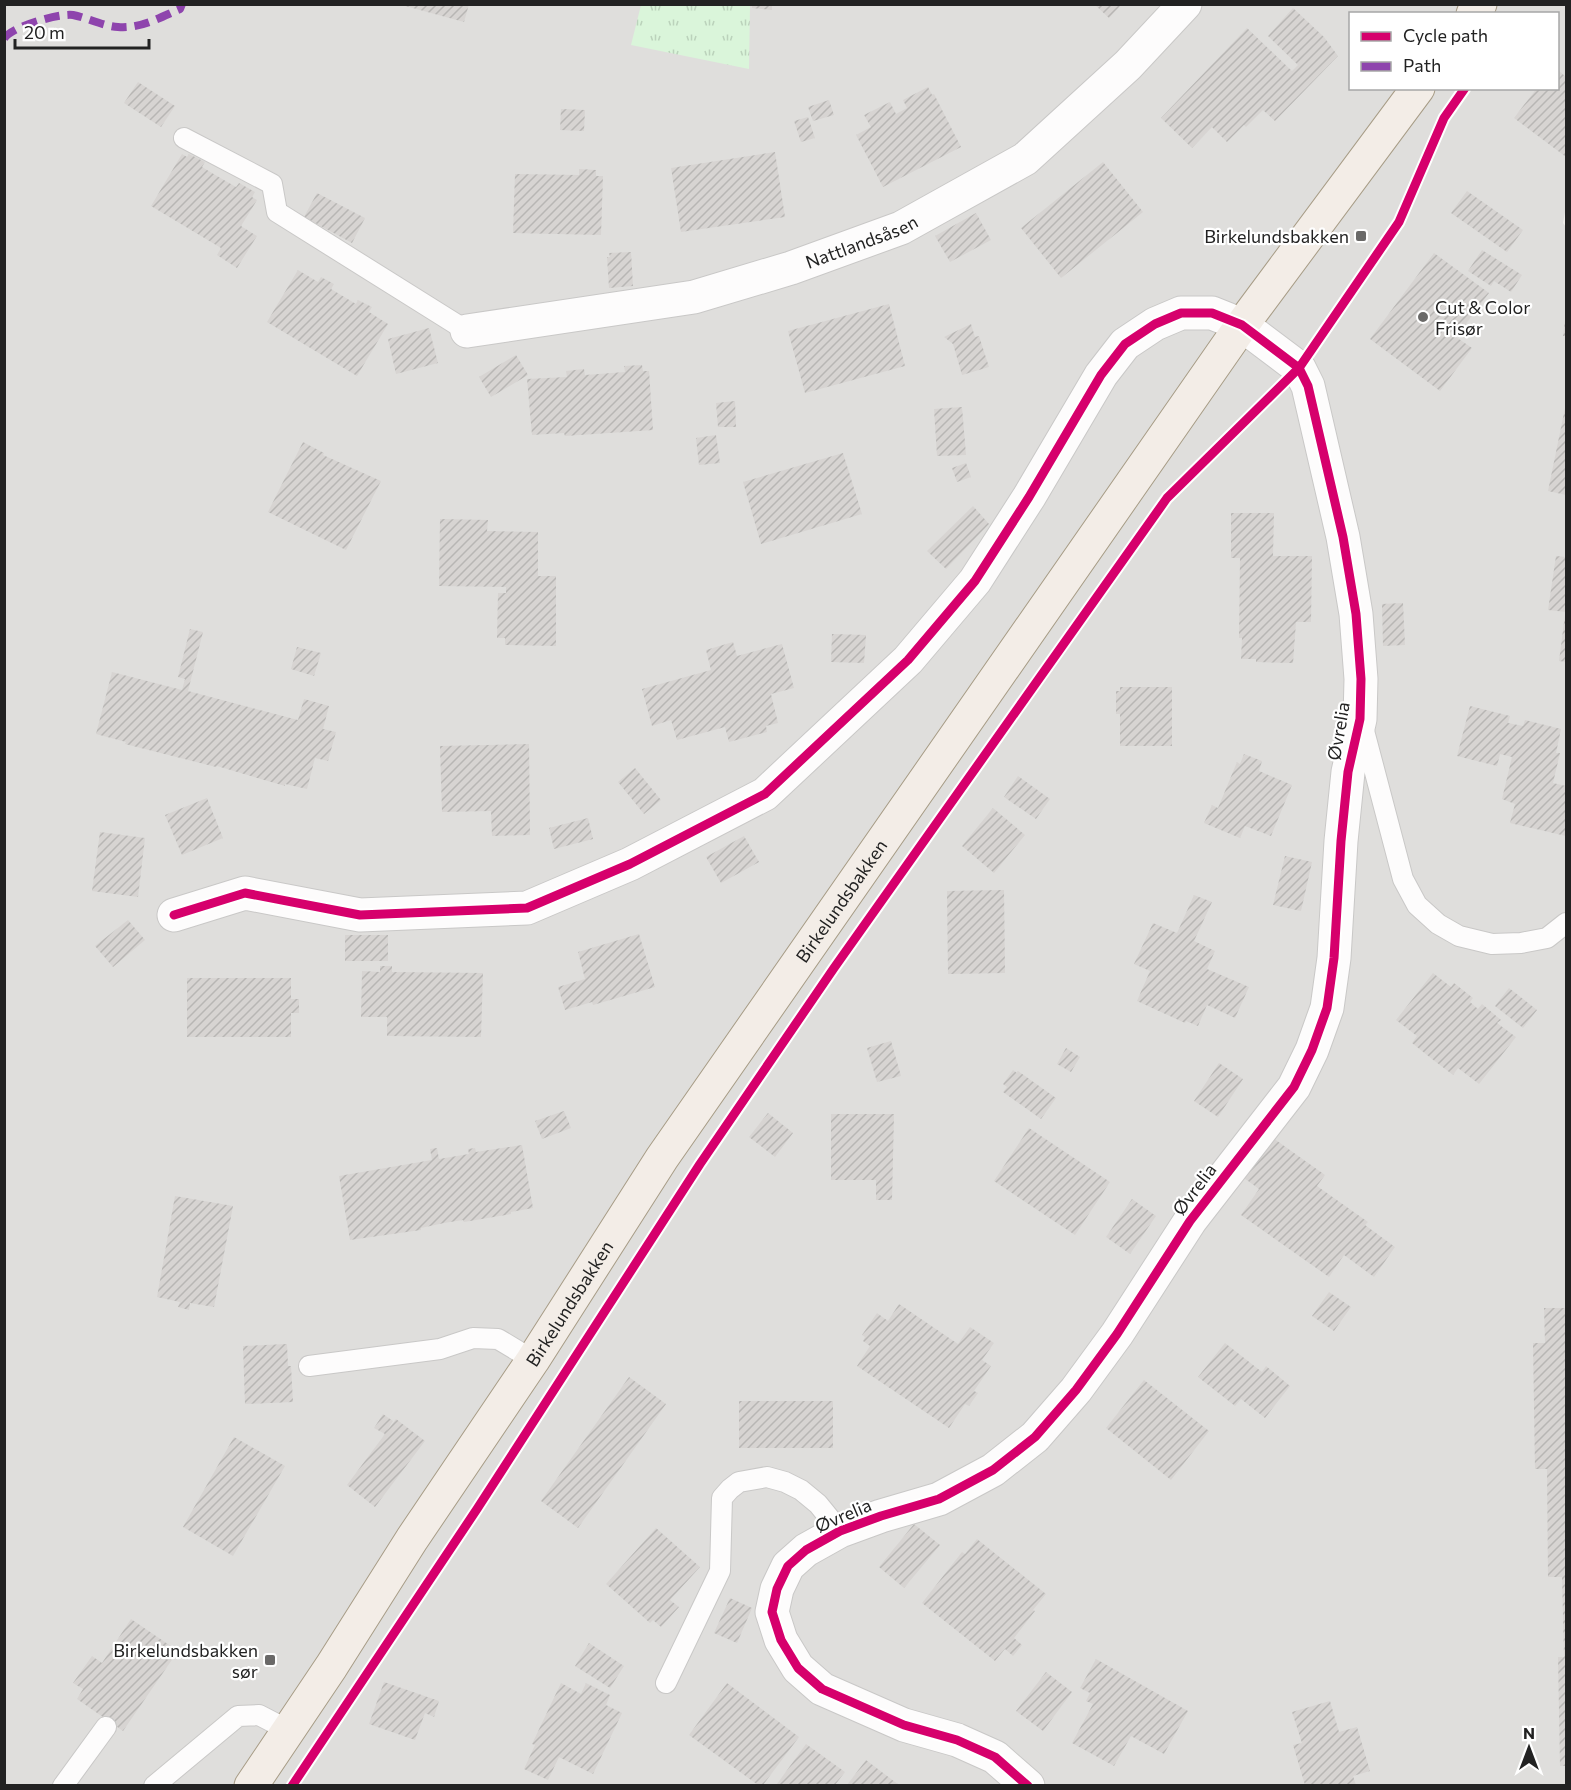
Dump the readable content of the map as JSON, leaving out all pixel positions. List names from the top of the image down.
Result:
{
  "streets": {
    "main road": ["Birkelundsbakken"],
    "street": ["Nattlandsåsen", "Øvrelia"]
  },
  "crossings": [
    ["Øvrelia", "Birkelundsbakken"]
  ],
  "places": {
    "transit": ["Birkelundsbakken", "Birkelundsbakken sør"],
    "other": ["Cut & Color Frisør"]
  },
  "legend": ["Cycle path", "Path"],
  "scale_bar": "20 m",
  "north": "top"
}
